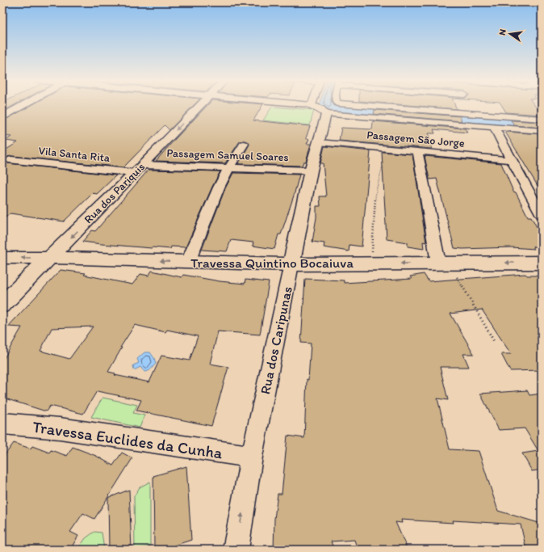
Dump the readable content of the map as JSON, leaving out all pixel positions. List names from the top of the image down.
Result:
{
  "streets": {
    "street": [
      "Passagem São Jorge",
      "Vila Santa Rita",
      "Passagem Samuel Soares",
      "Rua dos Pariquis",
      "Travessa Quintino Bocaiuva",
      "Rua dos Caripunas",
      "Travessa Euclides da Cunha"
    ]
  },
  "crossings": [
    ["Passagem São Jorge", "Rua dos Caripunas"],
    ["Vila Santa Rita", "Passagem Samuel Soares"],
    ["Vila Santa Rita", "Rua dos Pariquis"],
    ["Passagem Samuel Soares", "Rua dos Pariquis"],
    ["Passagem Samuel Soares", "Rua dos Caripunas"],
    ["Rua dos Pariquis", "Travessa Quintino Bocaiuva"],
    ["Travessa Quintino Bocaiuva", "Rua dos Caripunas"],
    ["Rua dos Caripunas", "Travessa Euclides da Cunha"]
  ],
  "north": "left"
}
